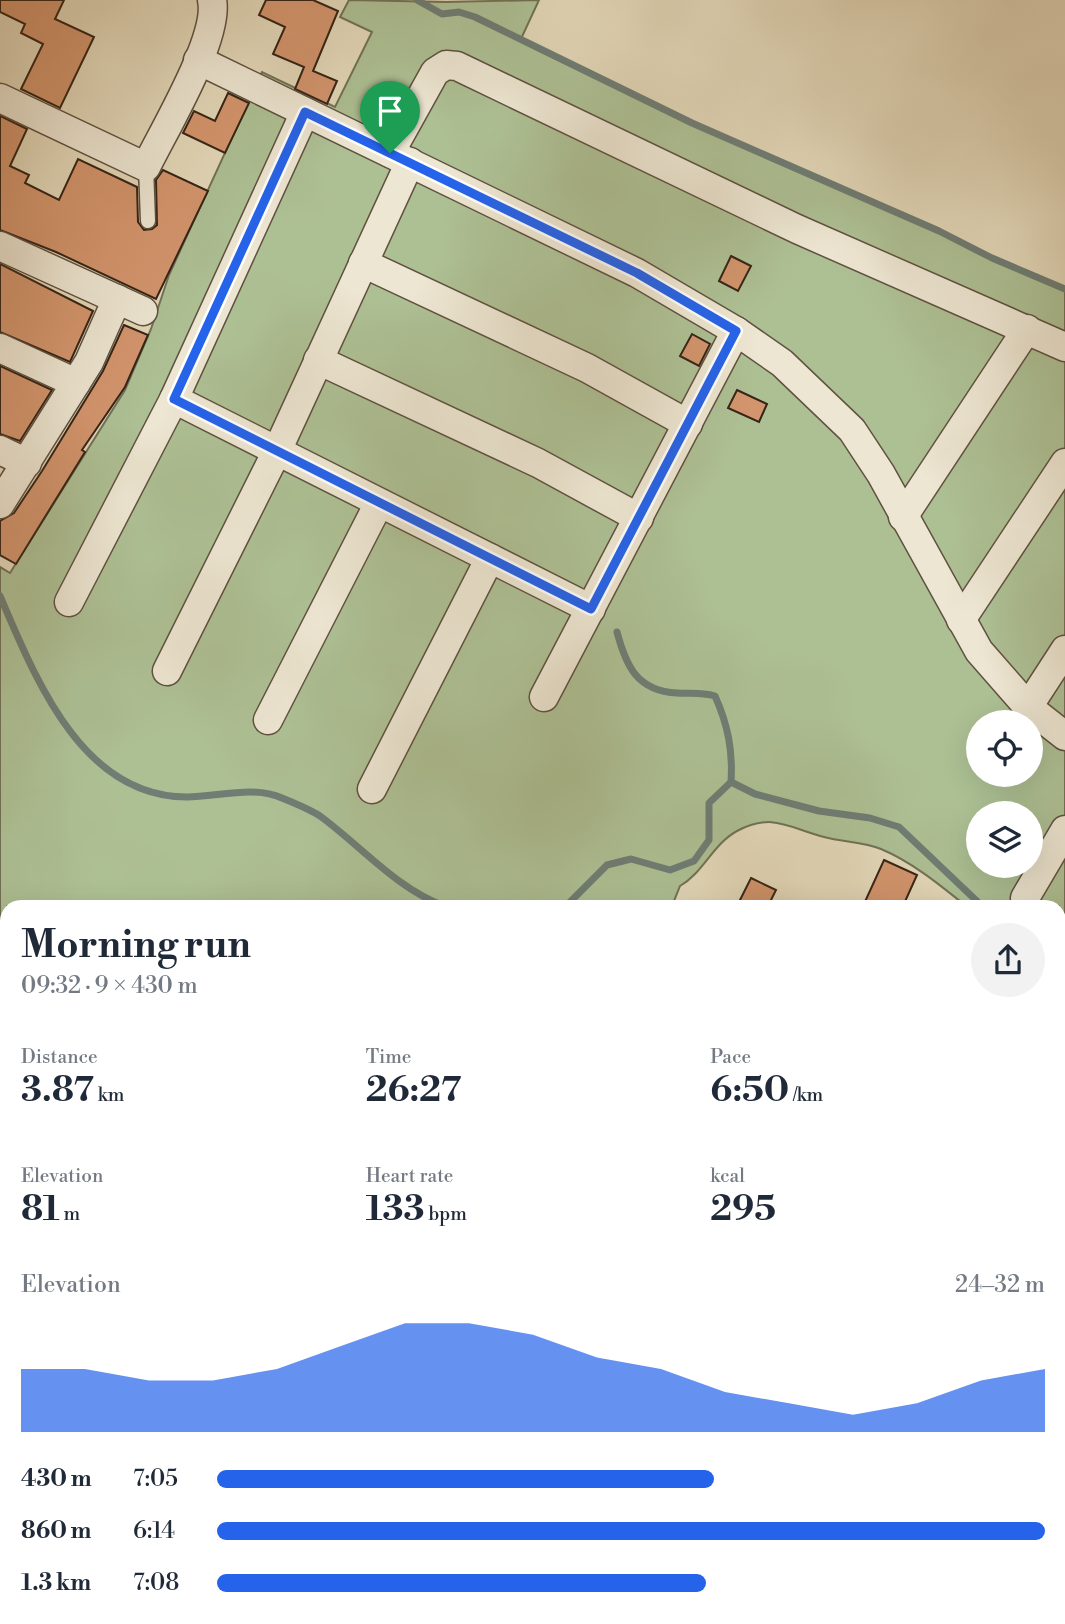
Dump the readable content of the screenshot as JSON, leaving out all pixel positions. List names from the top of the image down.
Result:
{
  "page": {
    "heading": ["Morning run", "09:32 · 9 × 430 m"],
    "stats": [
      ["Distance", "3.87 km"],
      ["Time", "26:27"],
      ["Pace", "6:50 /km"],
      ["Elevation", "81 m"],
      ["Heart rate", "133 bpm"],
      ["kcal", "295"]
    ],
    "chart": ["Elevation", "24–32 m"],
    "list": [
      {
        "name": "430 m",
        "note": "7:05"
      },
      {
        "name": "860 m",
        "note": "6:14"
      },
      {
        "name": "1.3 km",
        "note": "7:08"
      }
    ]
  }
}
